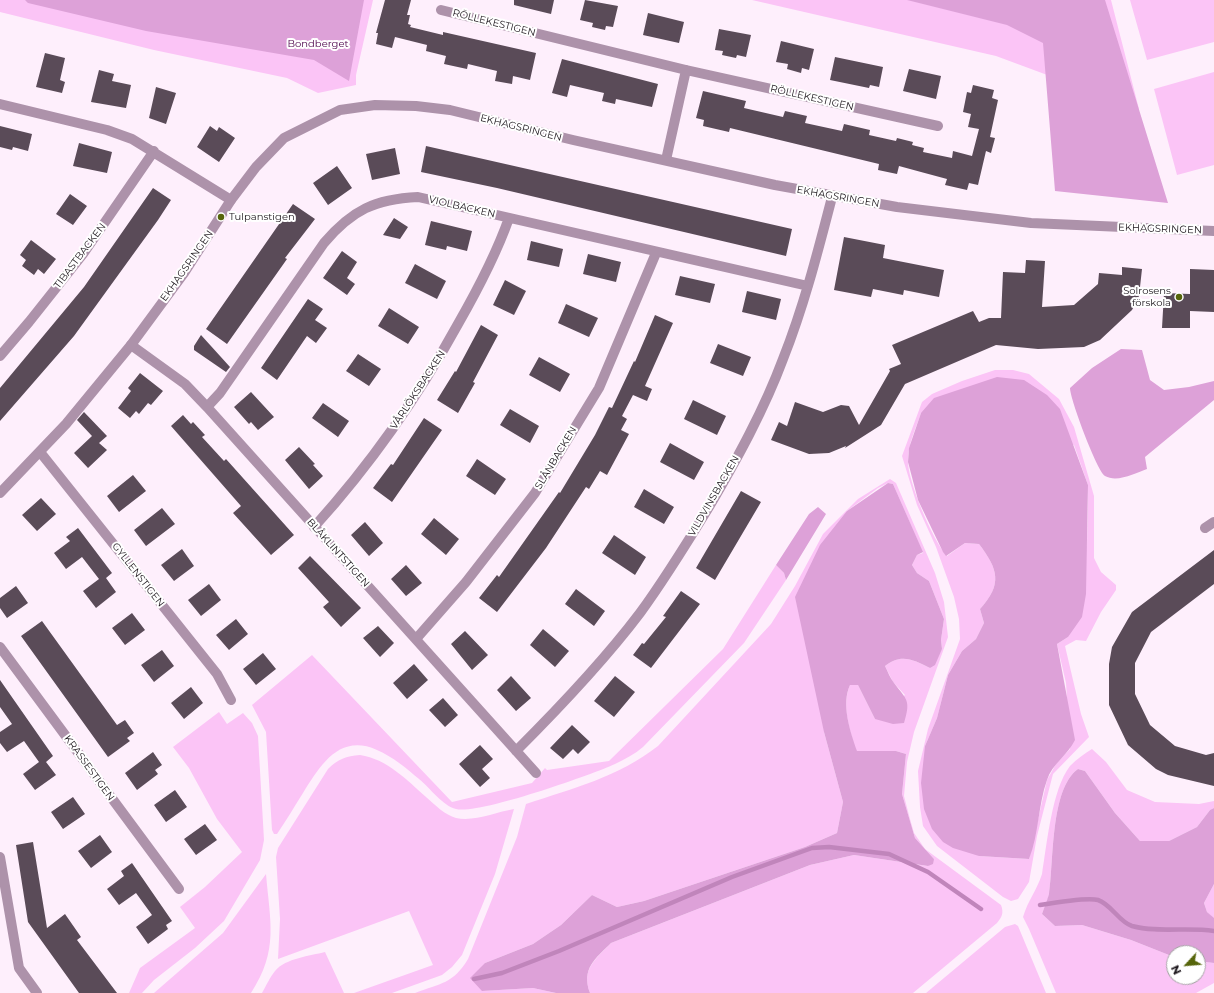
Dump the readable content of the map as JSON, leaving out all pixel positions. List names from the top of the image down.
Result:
{
  "streets": {
    "street": [
      "RÖLLEKESTIGEN",
      "EKHAGSRINGEN",
      "VIOLBACKEN",
      "TIBASTBACKEN",
      "VÅRLÖKSBACKEN",
      "SLÅNBACKEN",
      "VILDVINSBACKEN",
      "BLÅKLINTSTIGEN",
      "GYLLENSTIGEN",
      "KRASSESTIGEN"
    ]
  },
  "crossings": [
    ["EKHAGSRINGEN", "VILDVINSBACKEN"],
    ["EKHAGSRINGEN", "BLÅKLINTSTIGEN"],
    ["EKHAGSRINGEN", "GYLLENSTIGEN"],
    ["VIOLBACKEN", "VÅRLÖKSBACKEN"],
    ["VIOLBACKEN", "SLÅNBACKEN"],
    ["VIOLBACKEN", "VILDVINSBACKEN"],
    ["VIOLBACKEN", "BLÅKLINTSTIGEN"],
    ["VÅRLÖKSBACKEN", "BLÅKLINTSTIGEN"],
    ["SLÅNBACKEN", "BLÅKLINTSTIGEN"],
    ["VILDVINSBACKEN", "BLÅKLINTSTIGEN"]
  ],
  "parks": ["Bondberget"],
  "places": ["Tulpanstigen", "Solrosens förskola"],
  "north": "bottom left"
}
